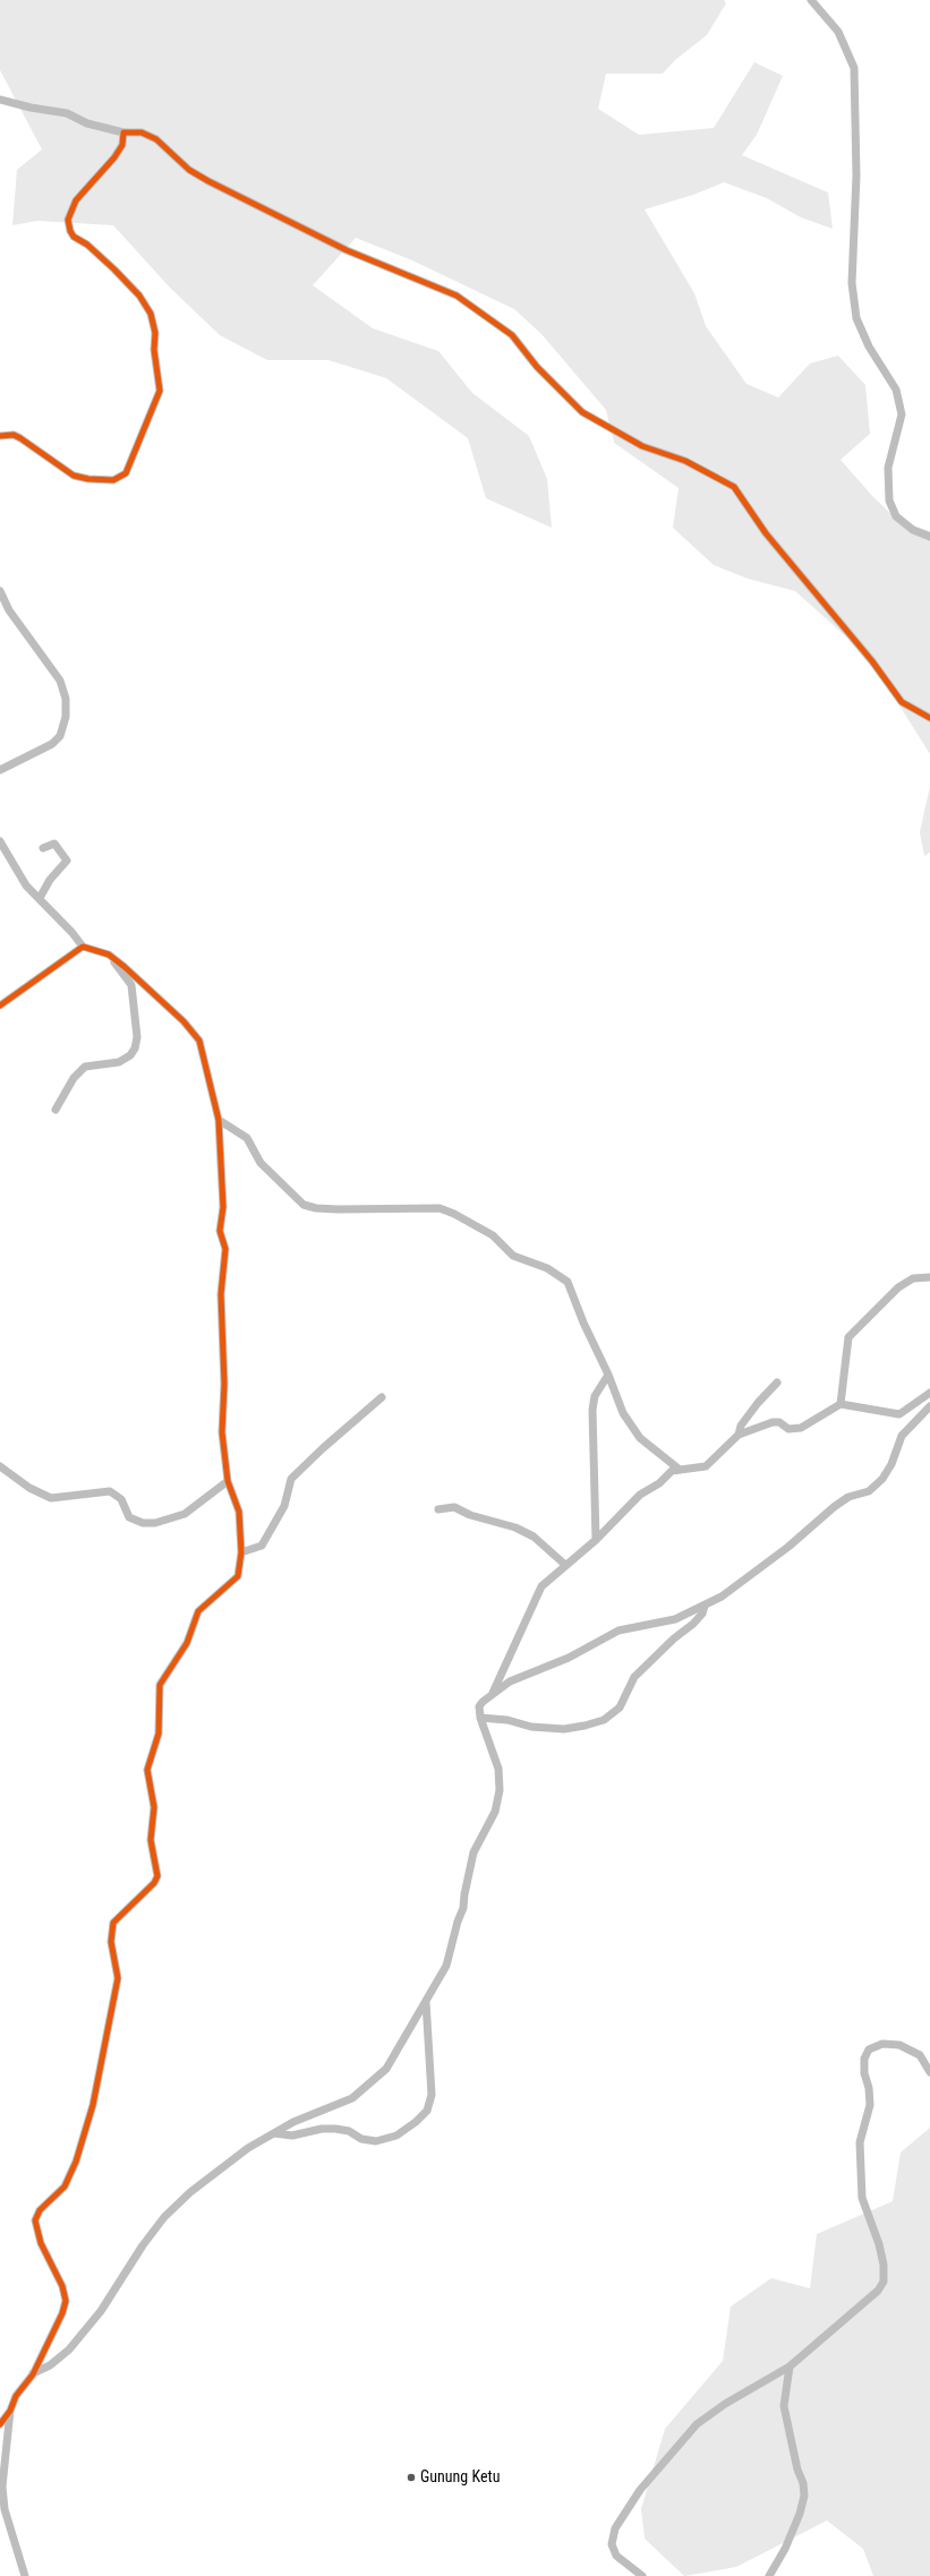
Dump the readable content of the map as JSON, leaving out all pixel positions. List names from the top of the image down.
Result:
{
  "places": ["Gunung Ketu"]
}
